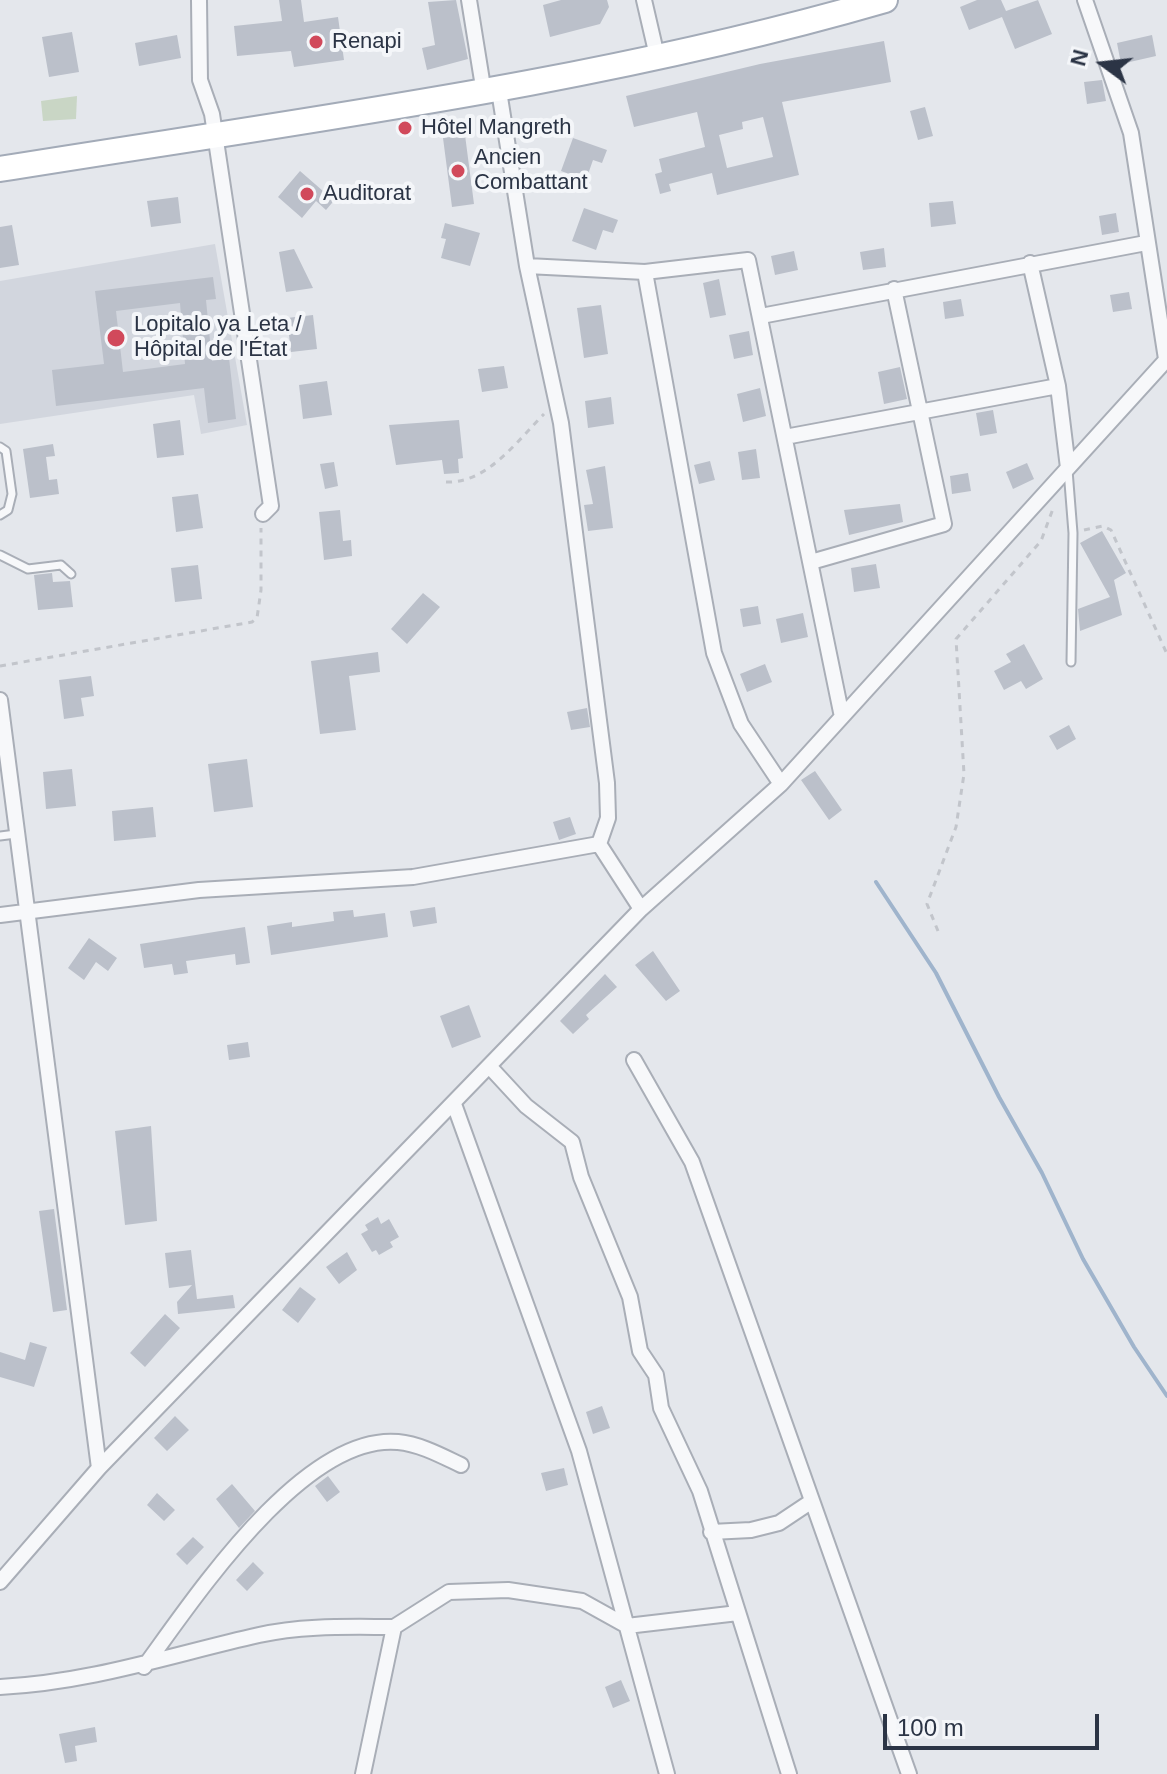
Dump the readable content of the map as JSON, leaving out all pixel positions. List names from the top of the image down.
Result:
{
  "places": [
    "Renapi",
    "Hôtel Mangreth",
    "Ancien Combattant",
    "Auditorat",
    "Lopitalo ya Leta / Hôpital de l'État"
  ],
  "scale_bar": "100 m",
  "north": "left"
}
